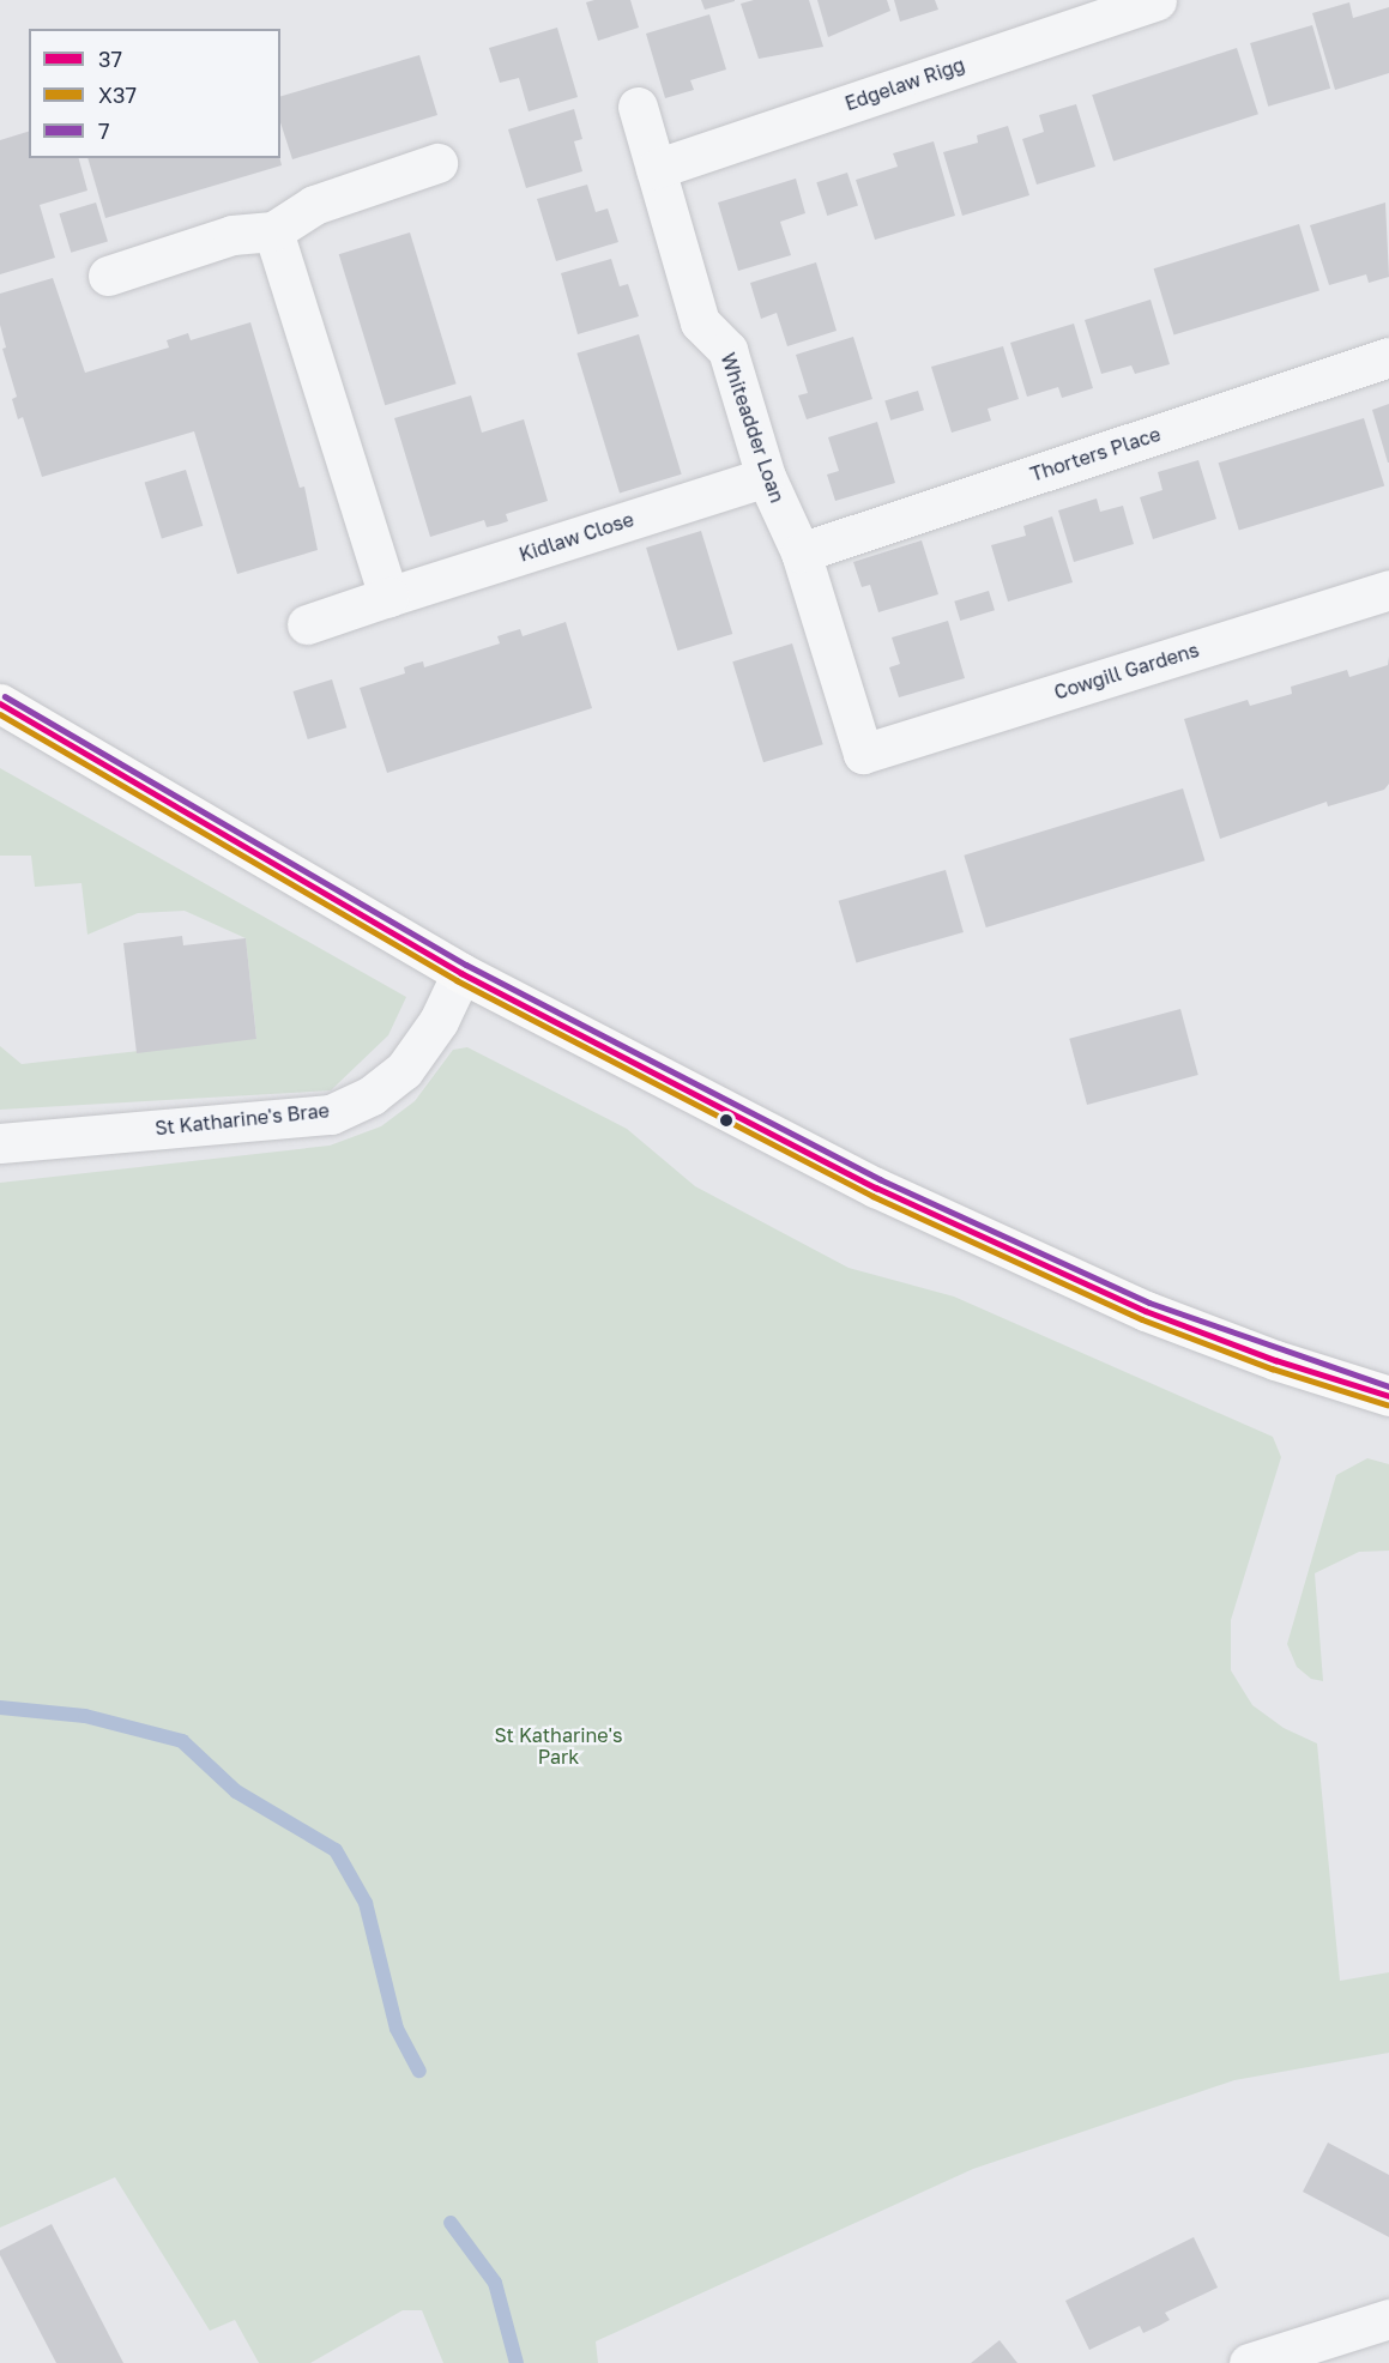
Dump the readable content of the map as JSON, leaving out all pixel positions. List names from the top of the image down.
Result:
{
  "streets": {
    "street": [
      "Edgelaw Rigg",
      "Whiteadder Loan",
      "Thorters Place",
      "Kidlaw Close",
      "Cowgill Gardens",
      "St Katharine's Brae"
    ]
  },
  "crossings": [
    ["Edgelaw Rigg", "Whiteadder Loan"],
    ["Whiteadder Loan", "Thorters Place"],
    ["Whiteadder Loan", "Kidlaw Close"],
    ["Whiteadder Loan", "Cowgill Gardens"]
  ],
  "parks": ["St Katharine's Park"],
  "lines": ["transit line 7", "transit line 37", "transit line X37"],
  "legend": ["37", "X37", "7"]
}
